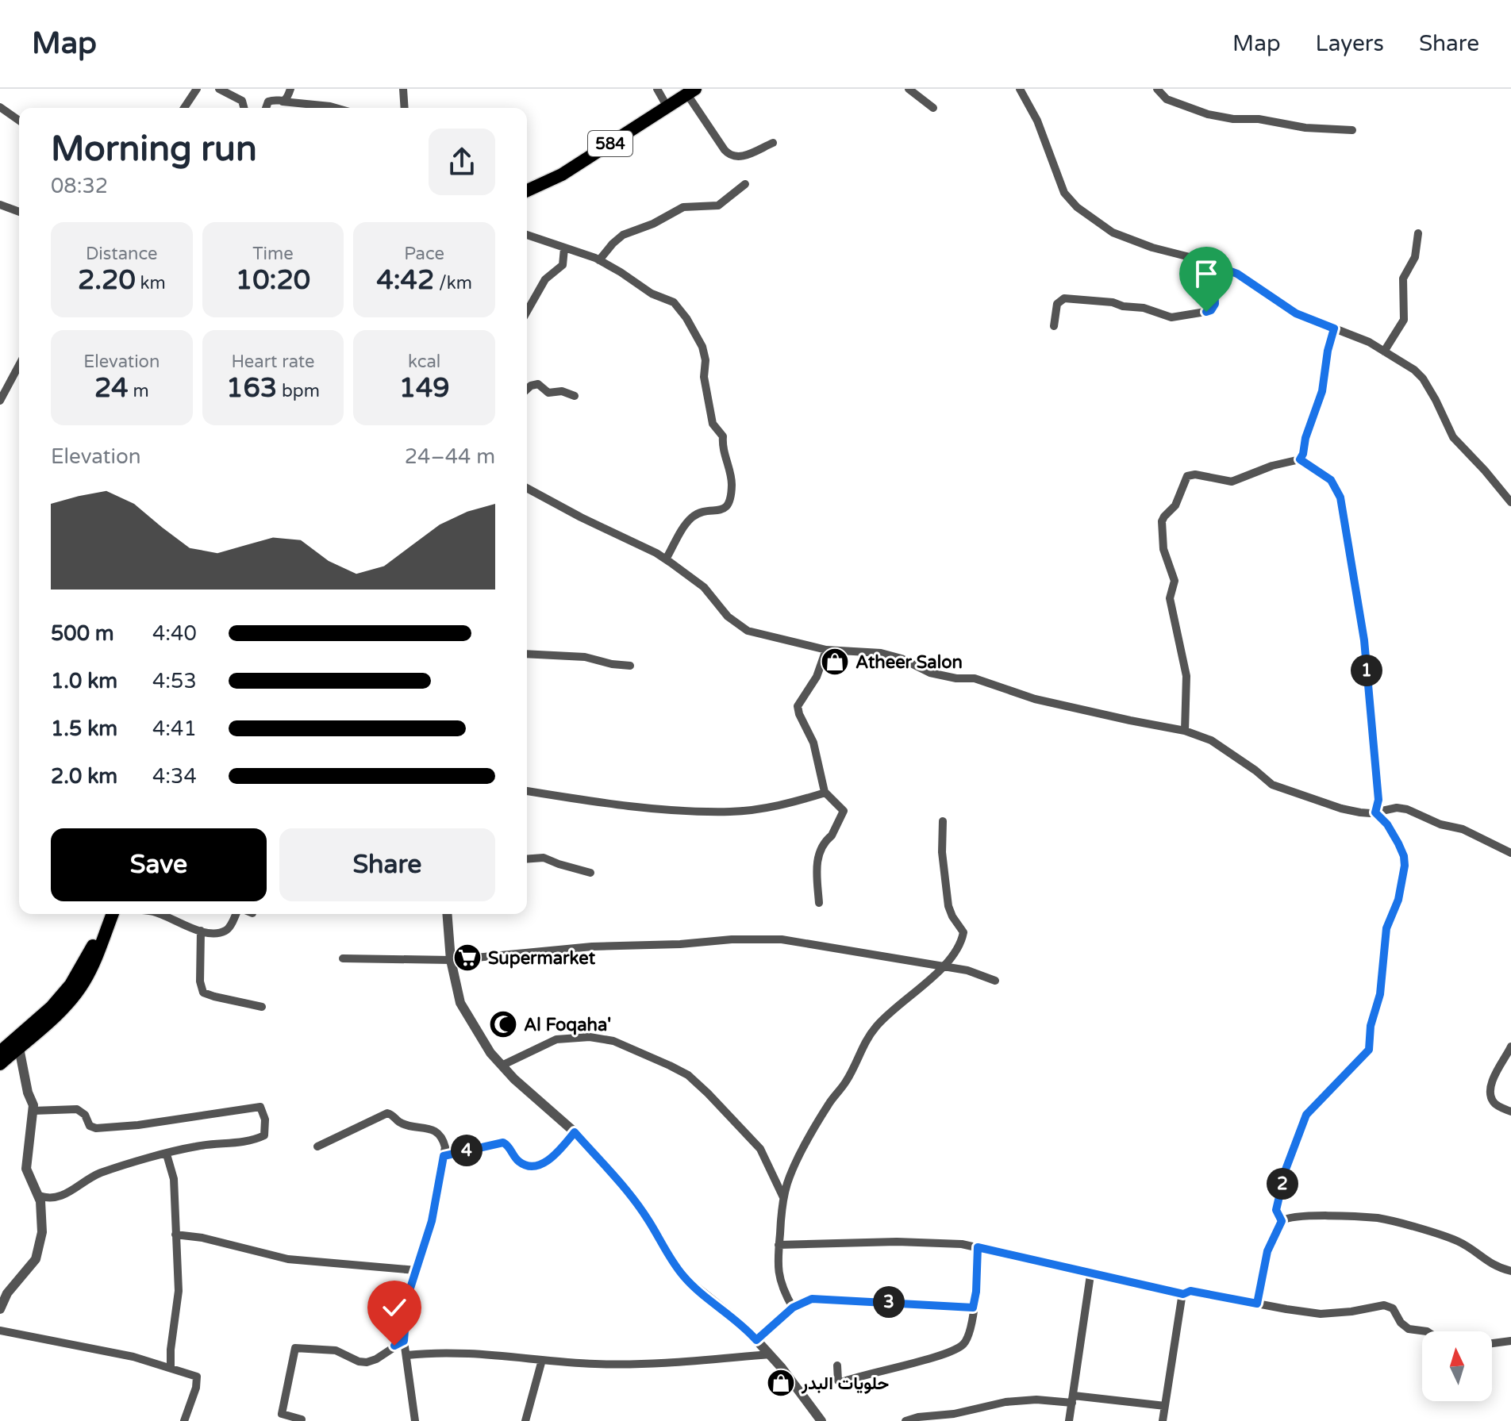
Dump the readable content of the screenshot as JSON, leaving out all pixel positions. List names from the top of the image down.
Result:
{
  "streets": {
    "main road": ["584"]
  },
  "places": {
    "shop": ["Atheer Salon", "حلويات البدر"],
    "supermarket": ["Supermarket"],
    "mosque": ["Al Foqaha'"]
  },
  "north": "top",
  "page": {
    "header": "Map",
    "nav": ["Map", "Layers", "Share"],
    "heading": ["Morning run", "08:32"],
    "stats": [
      ["Distance", "2.20 km"],
      ["Time", "10:20"],
      ["Pace", "4:42 /km"],
      ["Elevation", "24 m"],
      ["Heart rate", "163 bpm"],
      ["kcal", "149"]
    ],
    "chart": ["Elevation", "24–44 m"],
    "list": [
      {
        "name": "500 m",
        "note": "4:40"
      },
      {
        "name": "1.0 km",
        "note": "4:53"
      },
      {
        "name": "1.5 km",
        "note": "4:41"
      },
      {
        "name": "2.0 km",
        "note": "4:34"
      }
    ],
    "pins": [
      "1",
      "4",
      "2",
      "3"
    ],
    "buttons": ["Save", "Share"]
  }
}
